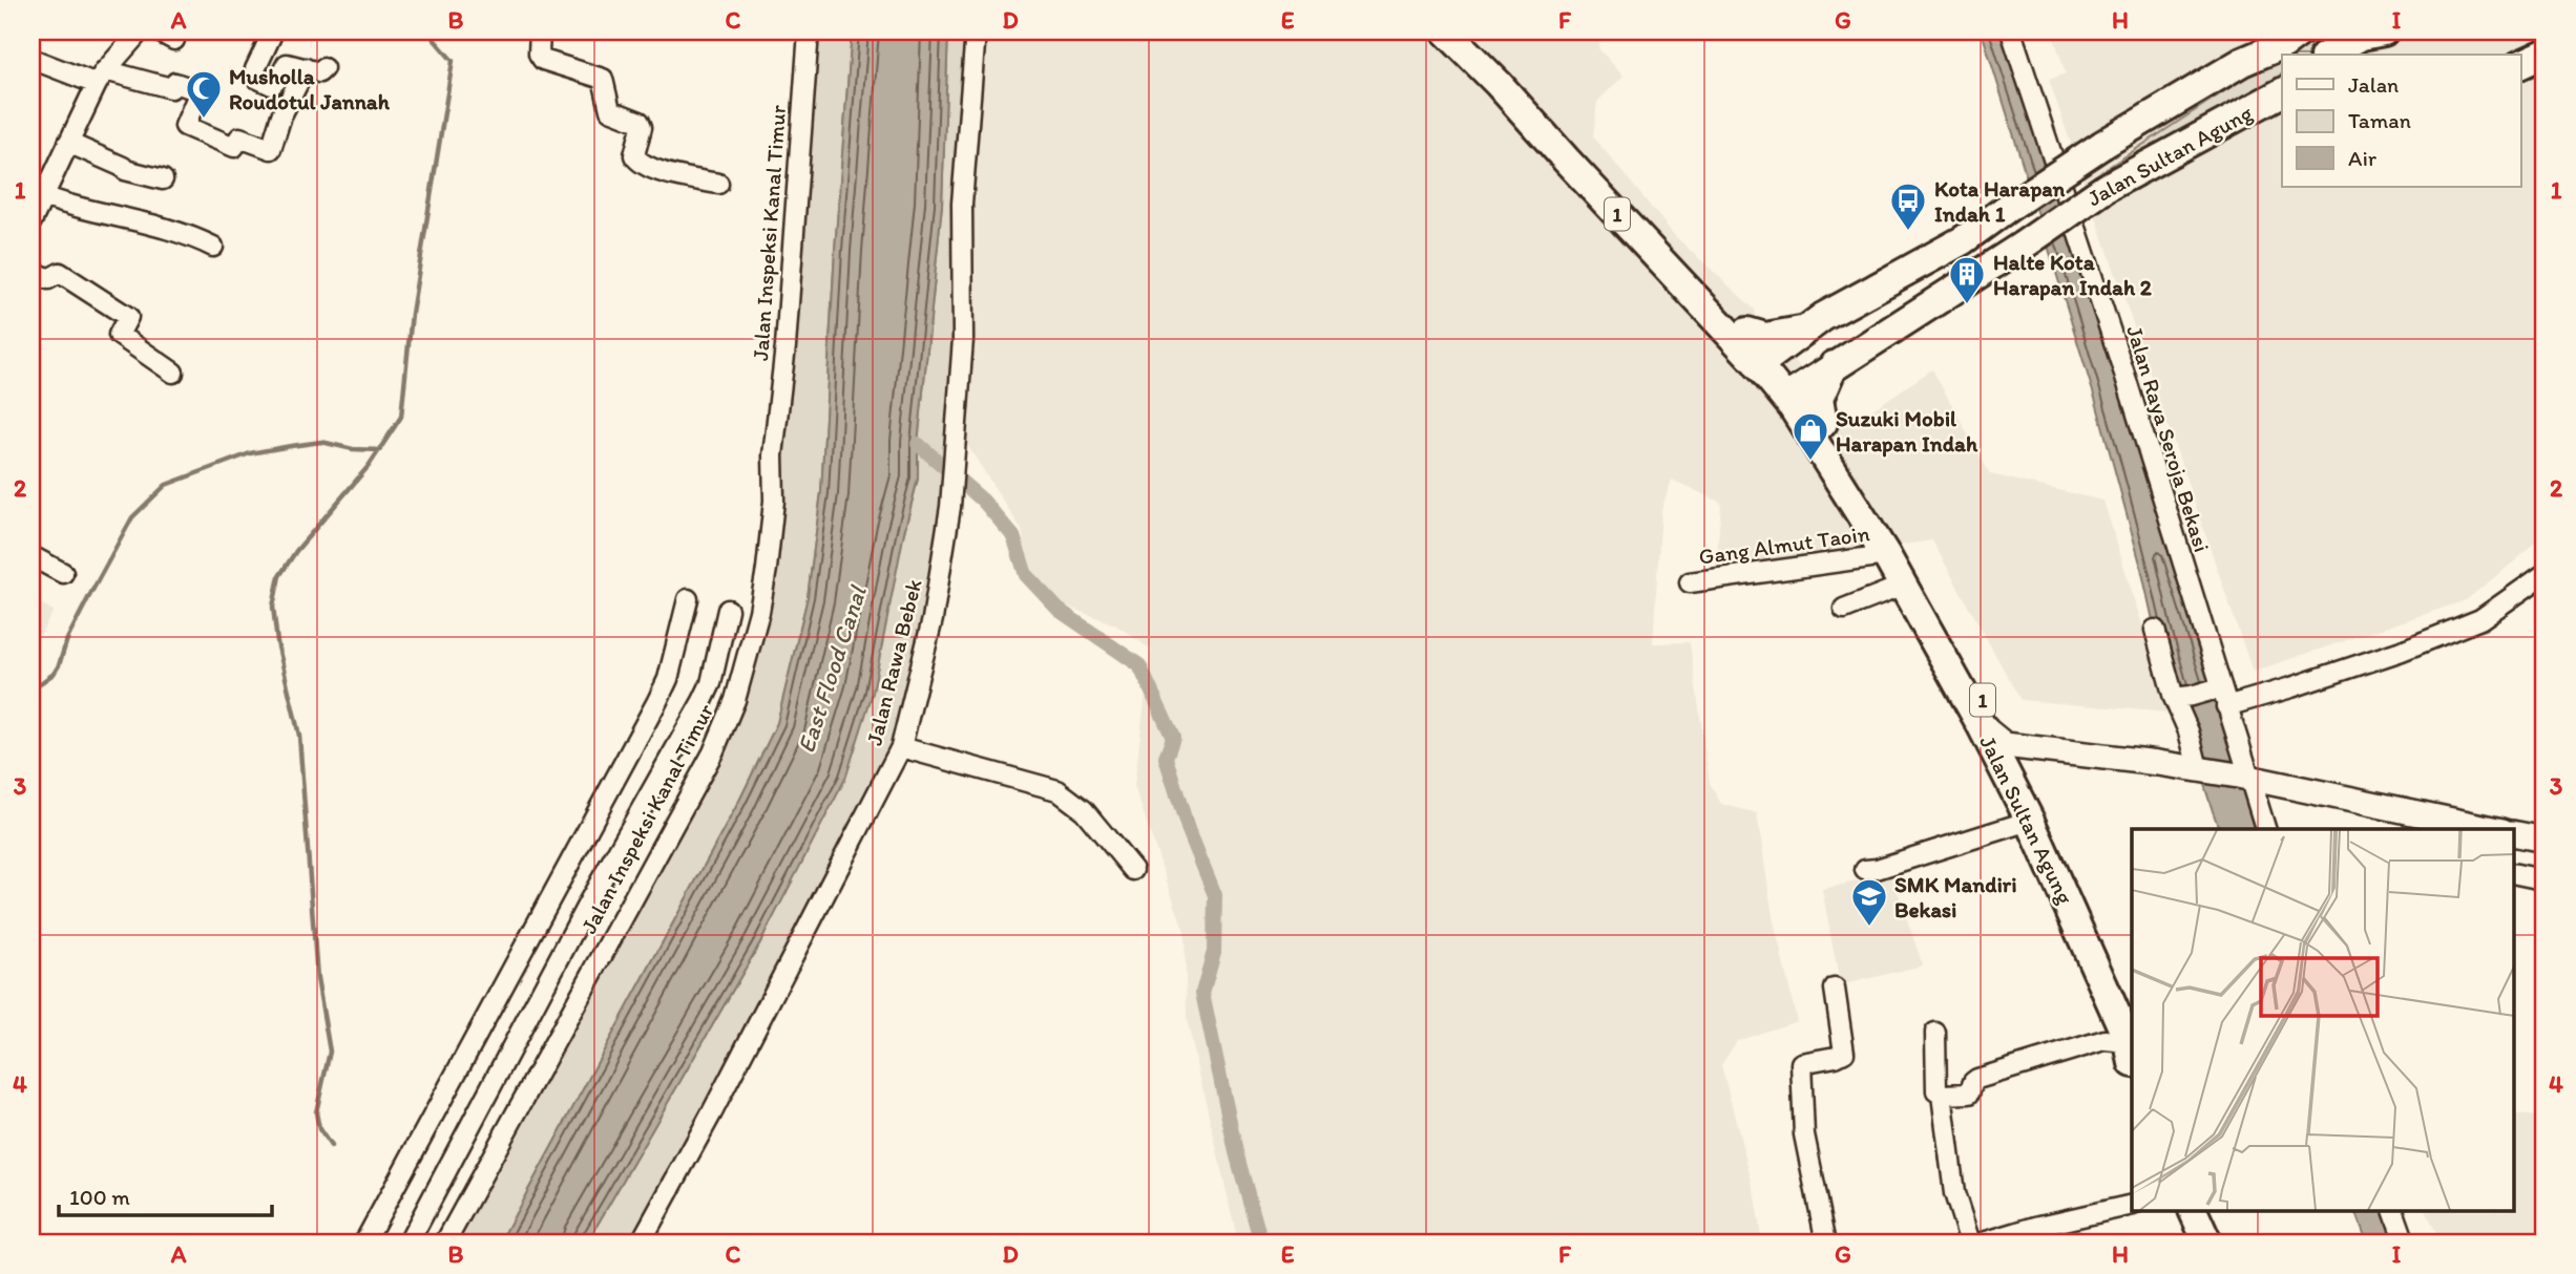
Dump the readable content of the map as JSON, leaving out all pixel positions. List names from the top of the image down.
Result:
{
  "streets": {
    "highway": ["Jalan Sultan Agung", "1"],
    "street": [
      "Jalan Inspeksi Kanal Timur",
      "Jalan Raya Seroja Bekasi",
      "Gang Almut Taoin",
      "Jalan Rawa Bebek"
    ]
  },
  "crossings": [
    ["Jalan Sultan Agung", "Gang Almut Taoin"]
  ],
  "water": ["East Flood Canal"],
  "places": {
    "mosque": ["Musholla Roudotul Jannah"],
    "bus stop": ["Kota Harapan Indah 1"],
    "building": ["Halte Kota Harapan Indah 2"],
    "shop": ["Suzuki Mobil Harapan Indah"],
    "school or university": ["SMK Mandiri Bekasi"]
  },
  "legend": ["Jalan", "Taman", "Air"],
  "scale_bar": "100 m",
  "grid": {
    "columns": [
      "A",
      "B",
      "C",
      "D",
      "E",
      "F",
      "G",
      "H",
      "I"
    ],
    "rows": [
      "1",
      "2",
      "3",
      "4"
    ]
  }
}
